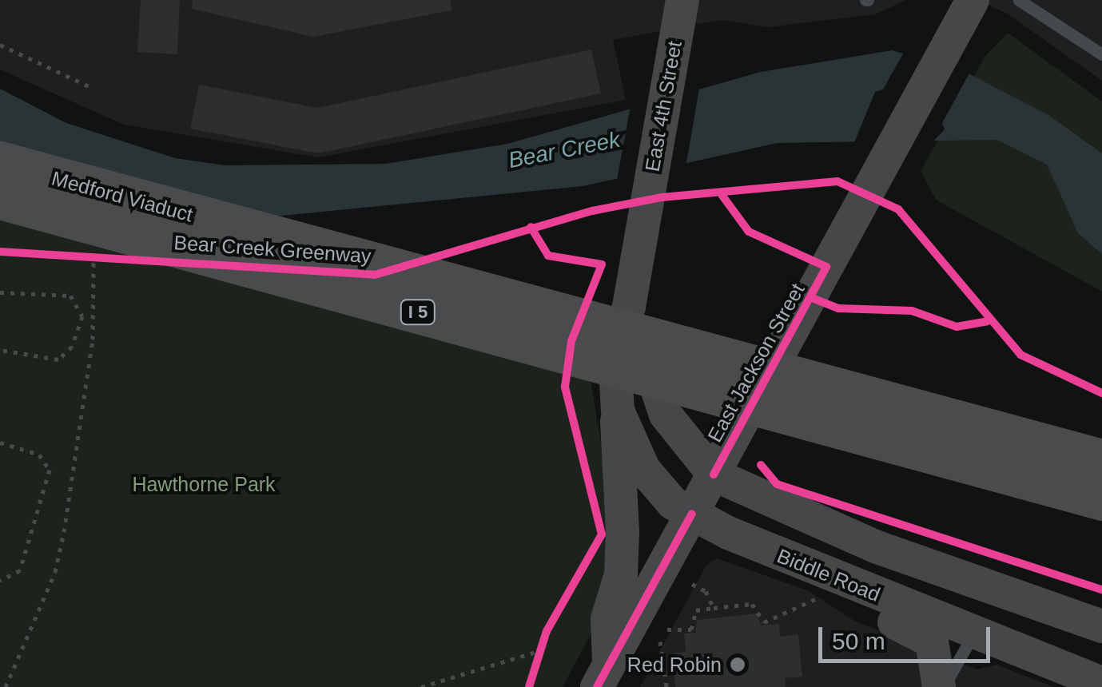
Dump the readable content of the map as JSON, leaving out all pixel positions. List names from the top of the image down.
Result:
{
  "streets": {
    "highway": ["Medford Viaduct", "I 5"],
    "main road": ["East 4th Street", "East Jackson Street", "Biddle Road"],
    "cycle path": ["Bear Creek Greenway"]
  },
  "crossings": [
    ["East 4th Street", "East Jackson Street"],
    ["East 4th Street", "Biddle Road"],
    ["Medford Viaduct", "I 5"],
    ["East Jackson Street", "Biddle Road"]
  ],
  "water": ["Bear Creek"],
  "parks": ["Hawthorne Park"],
  "places": ["Red Robin"],
  "scale_bar": "50 m"
}
